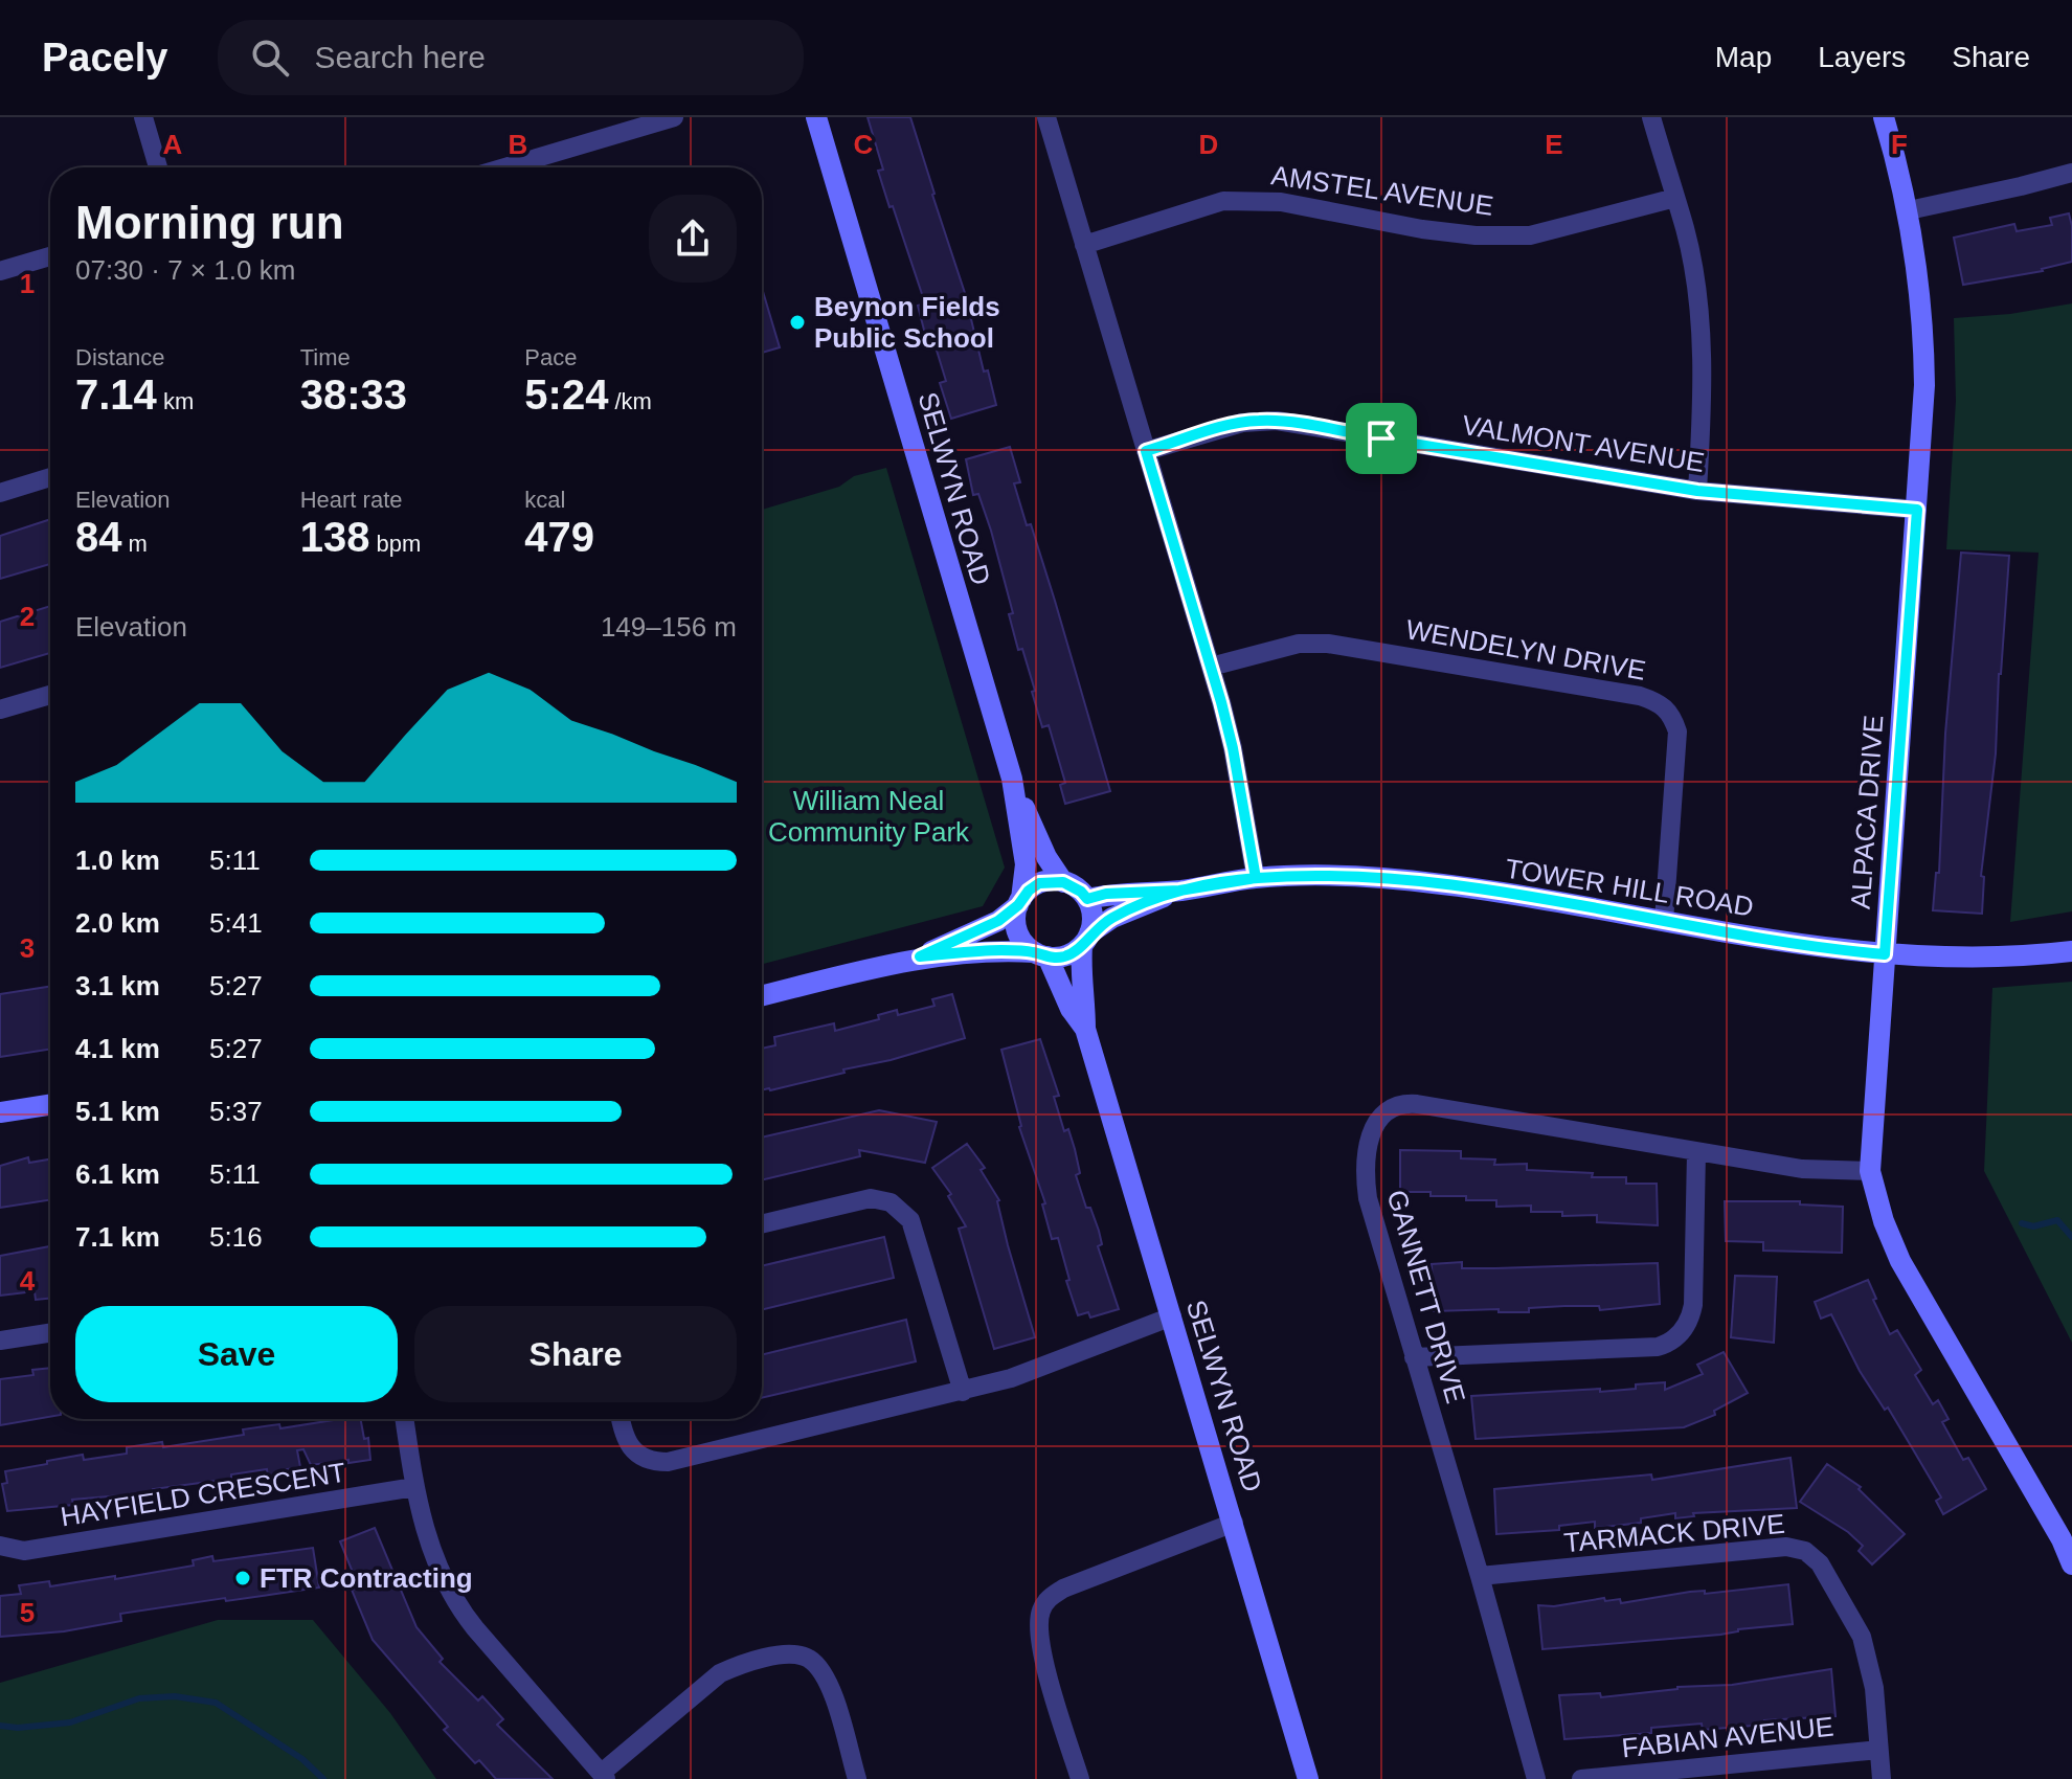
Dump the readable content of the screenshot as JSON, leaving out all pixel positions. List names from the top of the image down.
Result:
{
  "streets": {
    "street": [
      "AMSTEL AVENUE",
      "VALMONT AVENUE",
      "SELWYN ROAD",
      "WENDELYN DRIVE",
      "ALPACA DRIVE",
      "TOWER HILL ROAD",
      "GANNETT DRIVE",
      "HAYFIELD CRESCENT",
      "TARMACK DRIVE",
      "FABIAN AVENUE"
    ]
  },
  "crossings": [
    ["VALMONT AVENUE", "ALPACA DRIVE"],
    ["SELWYN ROAD", "TOWER HILL ROAD"],
    ["WENDELYN DRIVE", "TOWER HILL ROAD"],
    ["ALPACA DRIVE", "TOWER HILL ROAD"],
    ["ALPACA DRIVE", "GANNETT DRIVE"],
    ["GANNETT DRIVE", "TARMACK DRIVE"],
    ["TARMACK DRIVE", "FABIAN AVENUE"]
  ],
  "parks": ["William Neal Community Park"],
  "places": ["Beynon Fields Public School", "FTR Contracting"],
  "page": {
    "header": "Pacely",
    "search": "Search here",
    "nav": ["Map", "Layers", "Share"],
    "heading": ["Morning run", "07:30 · 7 × 1.0 km"],
    "stats": [
      ["Distance", "7.14 km"],
      ["Time", "38:33"],
      ["Pace", "5:24 /km"],
      ["Elevation", "84 m"],
      ["Heart rate", "138 bpm"],
      ["kcal", "479"]
    ],
    "chart": ["Elevation", "149–156 m"],
    "list": [
      {
        "name": "1.0 km",
        "note": "5:11"
      },
      {
        "name": "2.0 km",
        "note": "5:41"
      },
      {
        "name": "3.1 km",
        "note": "5:27"
      },
      {
        "name": "4.1 km",
        "note": "5:27"
      },
      {
        "name": "5.1 km",
        "note": "5:37"
      },
      {
        "name": "6.1 km",
        "note": "5:11"
      },
      {
        "name": "7.1 km",
        "note": "5:16"
      }
    ],
    "buttons": ["Save", "Share"]
  },
  "grid": {
    "columns": [
      "A",
      "B",
      "C",
      "D",
      "E",
      "F"
    ],
    "rows": [
      "1",
      "2",
      "3",
      "4",
      "5"
    ]
  }
}
